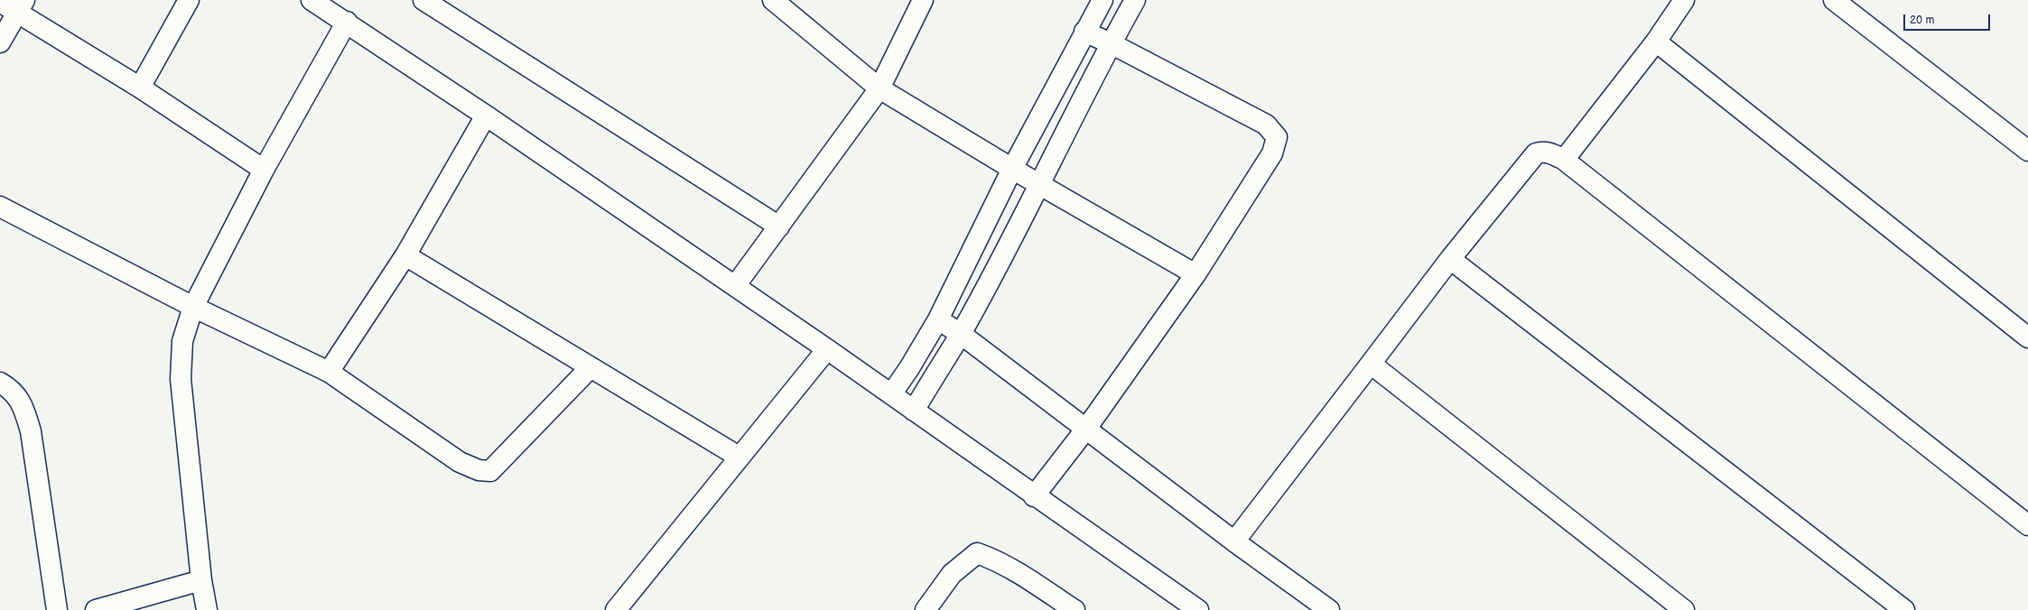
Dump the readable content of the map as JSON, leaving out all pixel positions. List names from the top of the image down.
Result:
{
  "scale_bar": "20 m"
}
